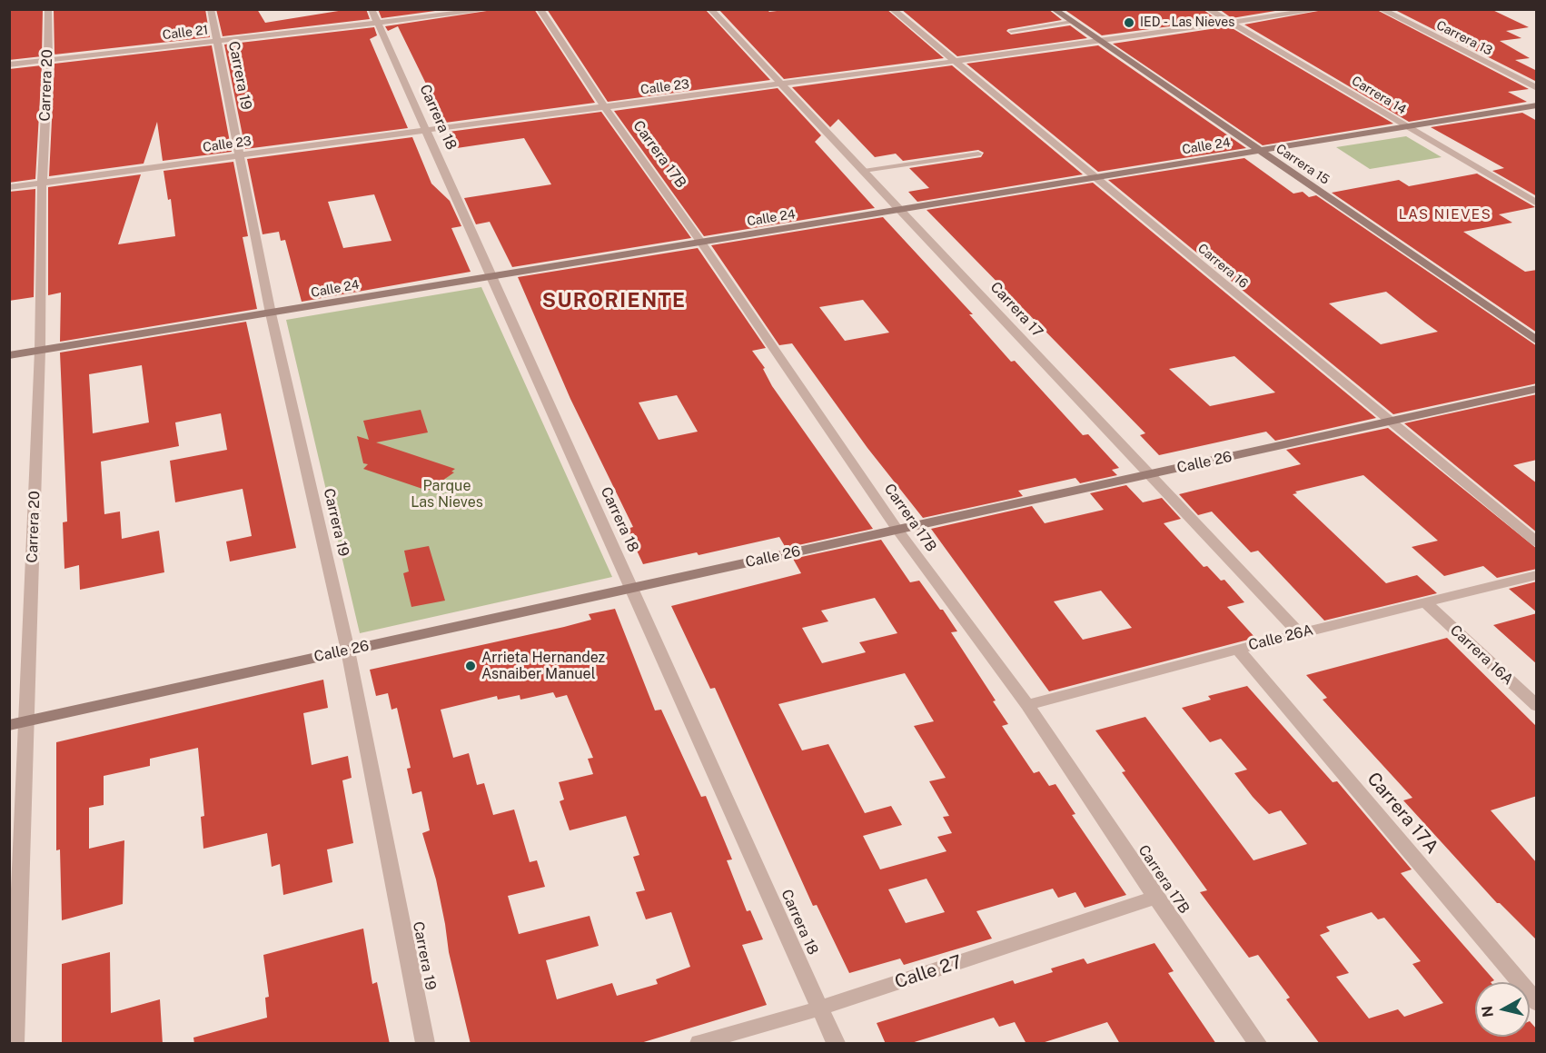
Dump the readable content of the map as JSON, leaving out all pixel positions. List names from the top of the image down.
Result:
{
  "streets": {
    "street": [
      "Calle 21",
      "Carrera 13",
      "Carrera 19",
      "Carrera 20",
      "Calle 23",
      "Carrera 14",
      "Carrera 18",
      "Calle 24",
      "Carrera 17B",
      "Carrera 15",
      "Carrera 16",
      "Carrera 17",
      "Calle 26",
      "Calle 26A",
      "Carrera 16A",
      "Carrera 17A",
      "Calle 27"
    ]
  },
  "crossings": [
    ["Calle 21", "Carrera 19"],
    ["Calle 21", "Carrera 20"],
    ["Calle 21", "Carrera 18"],
    ["Carrera 19", "Calle 23"],
    ["Carrera 19", "Calle 24"],
    ["Carrera 19", "Calle 26"],
    ["Carrera 20", "Calle 23"],
    ["Carrera 20", "Calle 24"],
    ["Carrera 20", "Calle 26"],
    ["Calle 23", "Carrera 14"],
    ["Calle 23", "Carrera 18"],
    ["Calle 23", "Carrera 17B"],
    ["Calle 23", "Carrera 15"],
    ["Calle 23", "Carrera 16"],
    ["Calle 23", "Carrera 17"],
    ["Carrera 14", "Calle 24"],
    ["Carrera 18", "Calle 24"],
    ["Carrera 18", "Calle 26"],
    ["Carrera 18", "Calle 27"],
    ["Calle 24", "Carrera 17B"],
    ["Calle 24", "Carrera 15"],
    ["Calle 24", "Carrera 16"],
    ["Calle 24", "Carrera 17"],
    ["Carrera 17B", "Calle 26"],
    ["Carrera 17B", "Calle 26A"],
    ["Carrera 17B", "Calle 27"],
    ["Carrera 16", "Calle 26"],
    ["Carrera 17", "Calle 26"],
    ["Carrera 17", "Calle 26A"],
    ["Calle 26A", "Carrera 16A"],
    ["Calle 26A", "Carrera 17A"]
  ],
  "districts": ["LAS NIEVES", "SURORIENTE"],
  "parks": ["Parque Las Nieves"],
  "places": ["IED - Las Nieves", "Arrieta Hernandez Asnaiber Manuel"],
  "north": "left"
}
